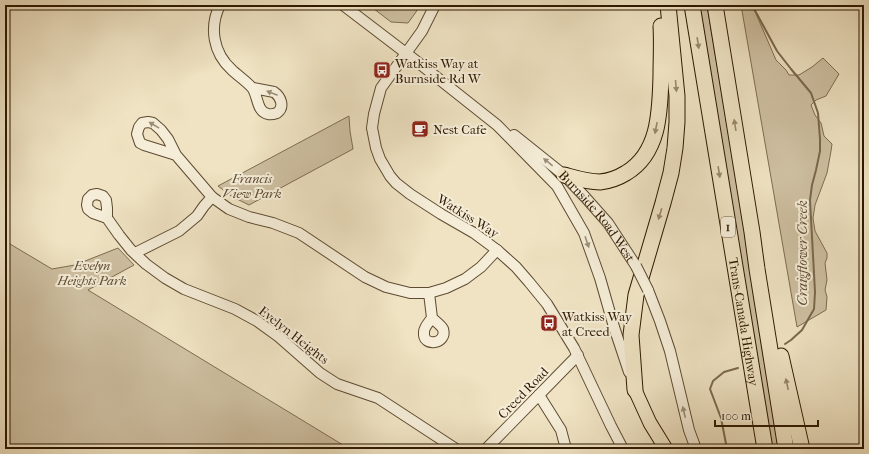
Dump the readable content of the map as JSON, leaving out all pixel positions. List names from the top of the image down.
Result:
{
  "streets": {
    "highway": ["1", "Trans-Canada Highway"],
    "main road": ["Burnside Road West"],
    "street": ["Watkiss Way", "Evelyn Heights", "Creed Road"]
  },
  "crossings": [
    ["Watkiss Way", "Burnside Road West"],
    ["Watkiss Way", "Creed Road"]
  ],
  "water": ["Craigflower Creek"],
  "parks": ["Francis View Park", "Evelyn Heights Park"],
  "places": {
    "bus stop": ["Watkiss Way at Burnside Rd W", "Watkiss Way at Creed"],
    "cafe": ["Nest Cafe"]
  },
  "scale_bar": "100 m"
}
